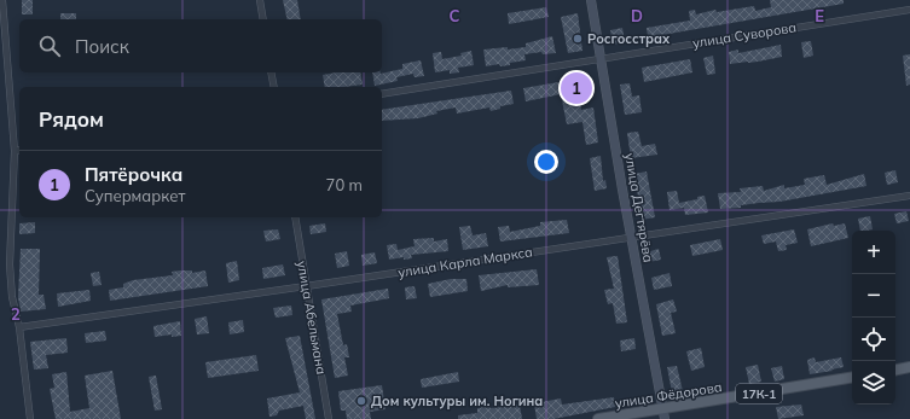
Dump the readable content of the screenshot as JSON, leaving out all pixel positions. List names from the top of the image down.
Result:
{
  "streets": {
    "main road": ["улица Дегтярёва", "17К-1", "улица Фёдорова"],
    "street": ["улица Суворова", "улица Карла Маркса", "улица Абельмана"]
  },
  "crossings": [
    ["улица Суворова", "улица Дегтярёва"],
    ["улица Дегтярёва", "улица Карла Маркса"],
    ["улица Дегтярёва", "улица Фёдорова"],
    ["улица Карла Маркса", "улица Абельмана"]
  ],
  "places": ["Росгосстрах", "Дом культуры им. Ногина"],
  "page": {
    "search": "Поиск",
    "pins": "1",
    "heading": "Рядом",
    "list": [
      {
        "mark": "1",
        "name": "Пятёрочка",
        "note": "Супермаркет",
        "value": "70 m"
      }
    ],
    "map_buttons": ["+", "−"]
  },
  "grid": {
    "columns": ["C", "D", "E"],
    "rows": ["2"]
  }
}
